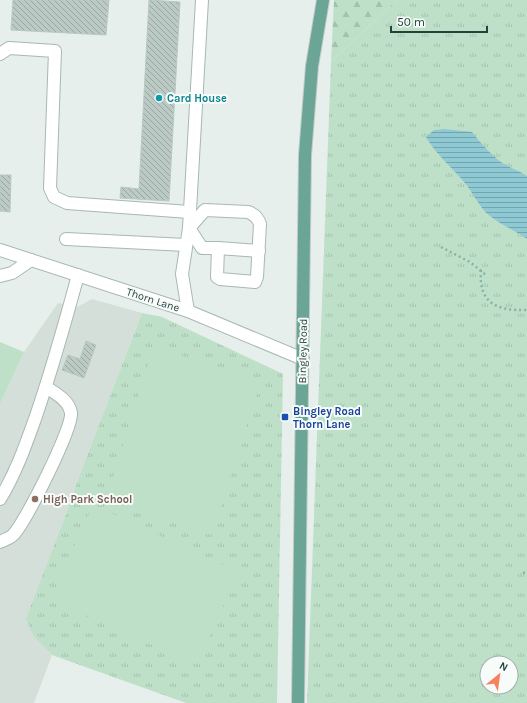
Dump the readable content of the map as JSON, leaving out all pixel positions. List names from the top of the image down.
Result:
{
  "streets": {
    "main road": ["Bingley Road"],
    "street": ["Thorn Lane"]
  },
  "crossings": [
    ["Thorn Lane", "Bingley Road"]
  ],
  "places": {
    "other": ["Card House", "High Park School"],
    "transit": ["Bingley Road Thorn Lane"]
  },
  "scale_bar": "50 m",
  "north": "top right"
}
